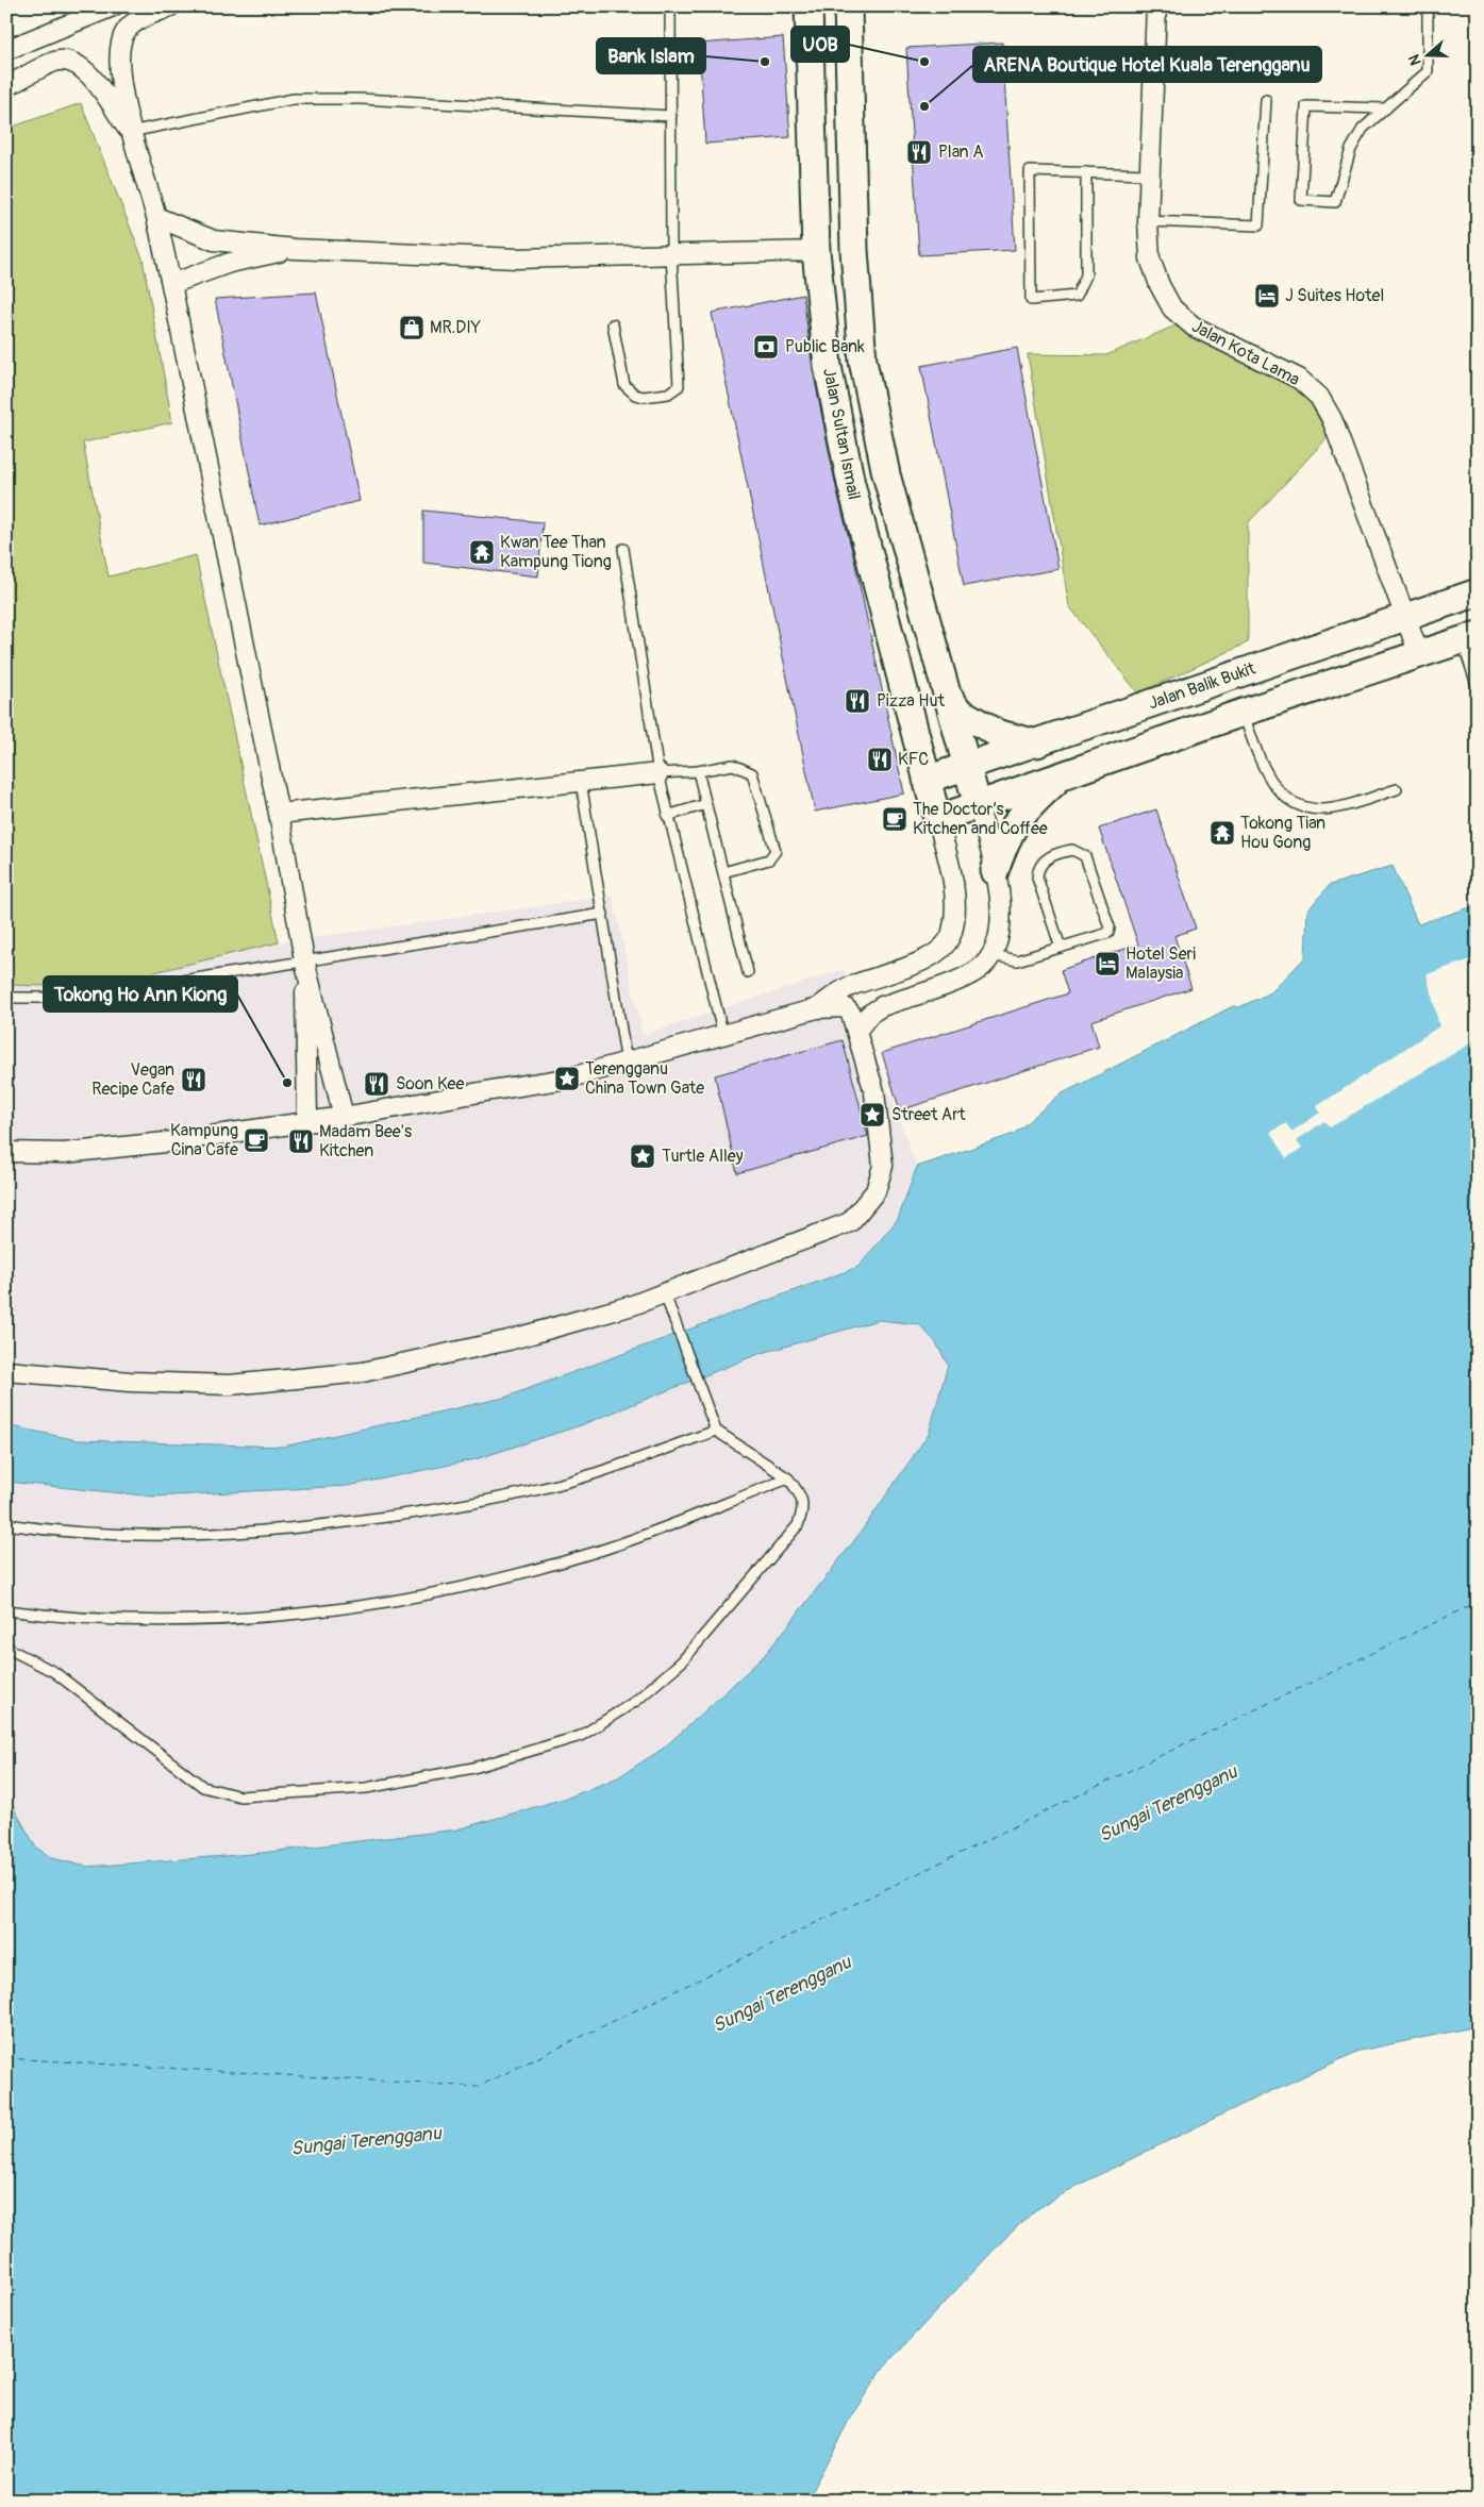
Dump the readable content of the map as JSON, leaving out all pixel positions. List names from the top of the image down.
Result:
{
  "streets": {
    "main road": ["Jalan Sultan Ismail", "Jalan Balik Bukit"],
    "street": ["Jalan Kota Lama"]
  },
  "crossings": [
    ["Jalan Kota Lama", "Jalan Balik Bukit"],
    ["Jalan Sultan Ismail", "Jalan Balik Bukit"]
  ],
  "water": ["Sungai Terengganu"],
  "places": {
    "other": [
      "Bank Islam",
      "UOB",
      "ARENA Boutique Hotel Kuala Terengganu",
      "Tokong Ho Ann Kiong"
    ],
    "restaurant": [
      "Plan A",
      "Pizza Hut",
      "KFC",
      "Vegan Recipe Cafe",
      "Soon Kee",
      "Madam Bee's Kitchen"
    ],
    "hotel": ["J Suites Hotel", "Hotel Seri Malaysia"],
    "shop": ["MR.DIY"],
    "bank": ["Public Bank"],
    "temple": ["Kwan Tee Than Kampung Tiong", "Tokong Tian Hou Gong"],
    "cafe": ["The Doctor’s Kitchen and Coffee", "Kampung Cina Cafe"],
    "place": ["Terengganu China Town Gate", "Street Art", "Turtle Alley"]
  },
  "north": "left"
}
